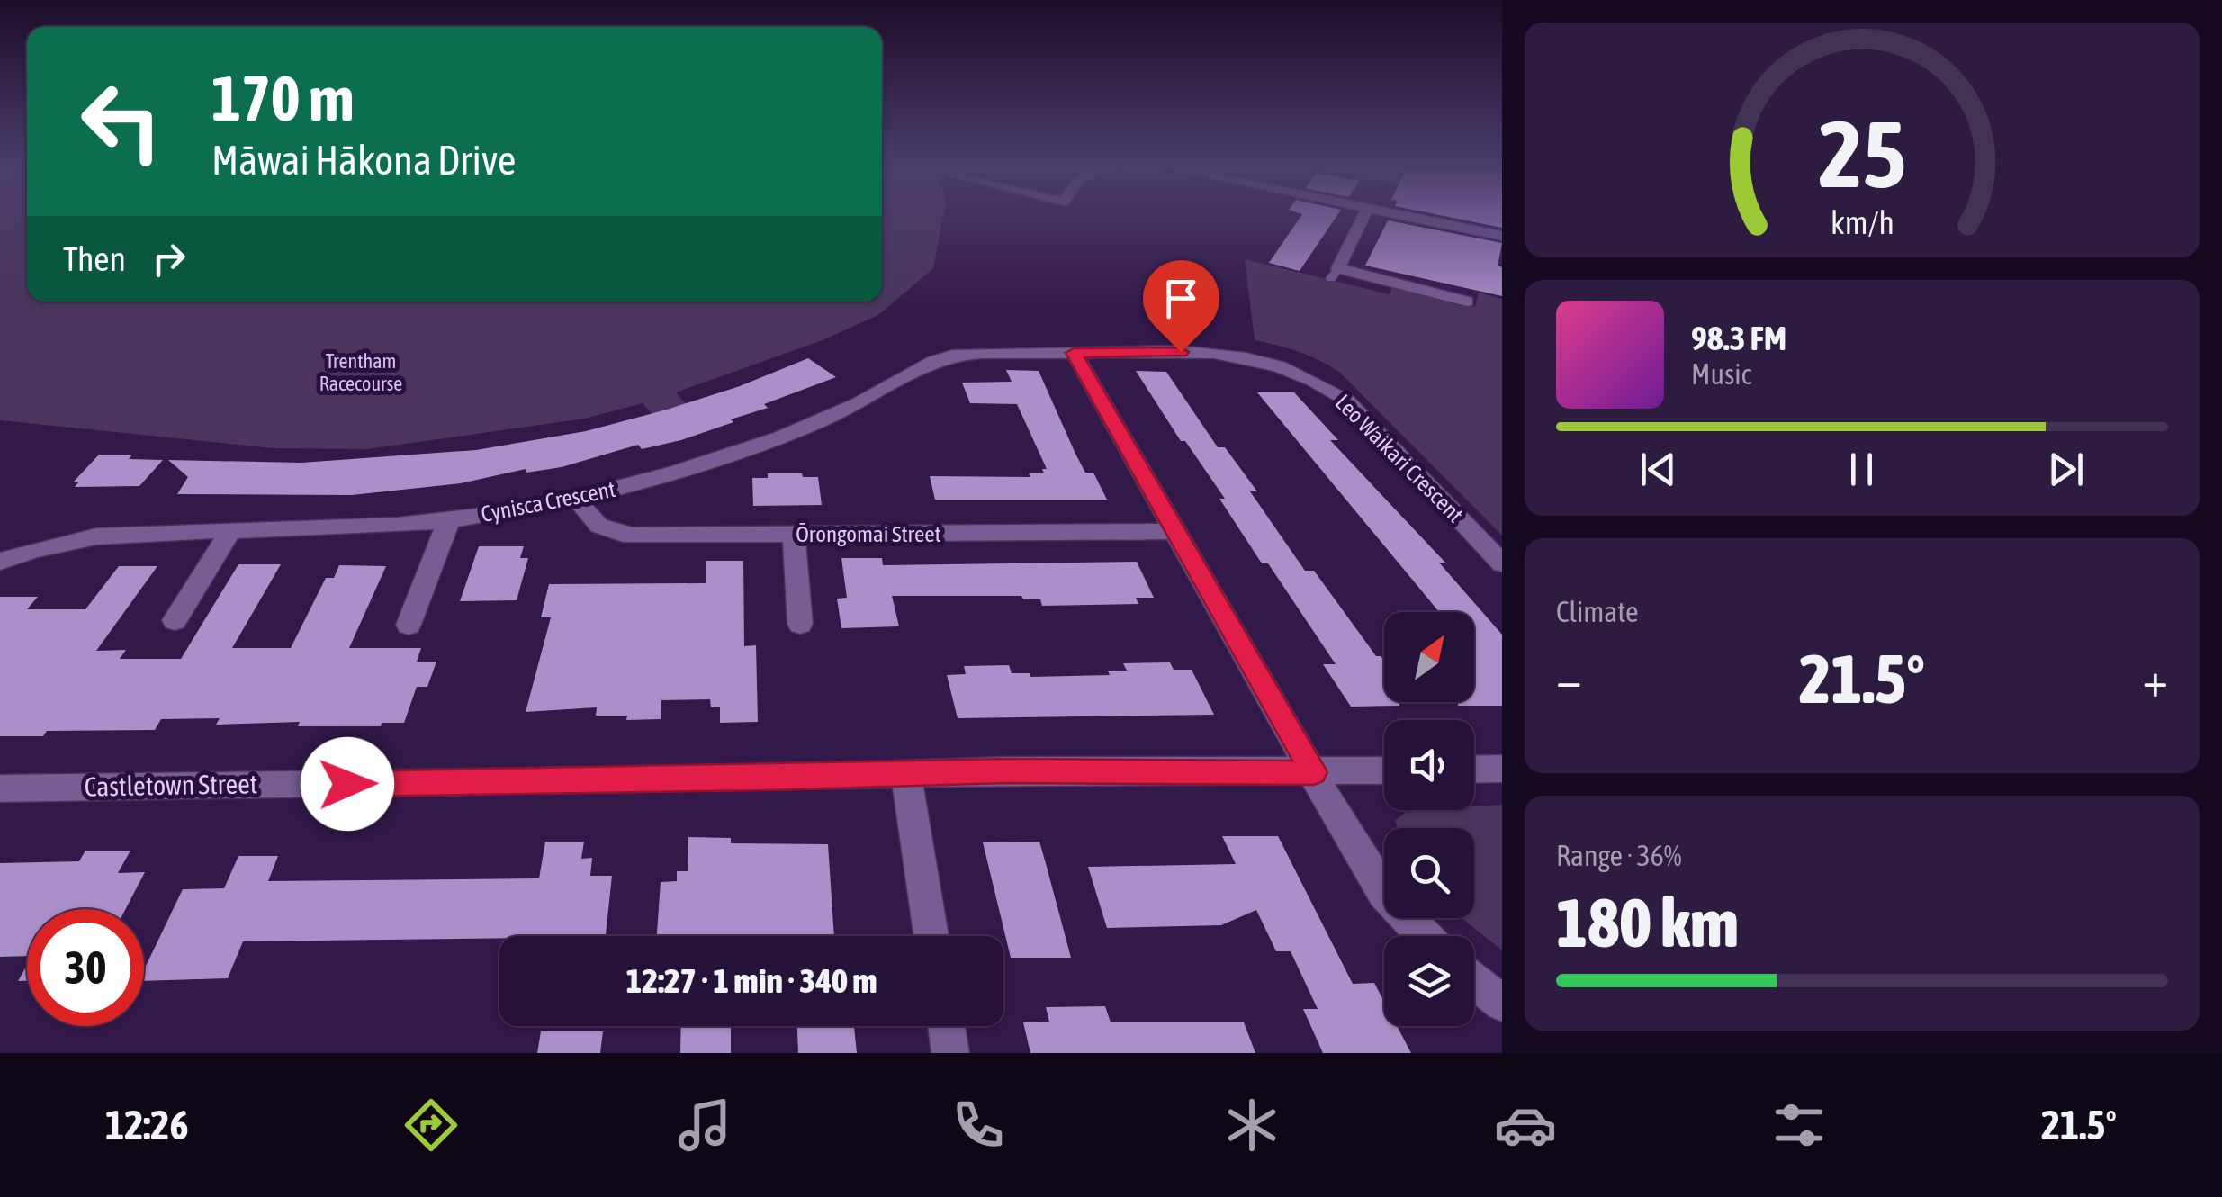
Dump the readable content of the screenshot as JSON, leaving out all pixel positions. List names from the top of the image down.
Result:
{
  "streets": {
    "street": [
      "Leo Waikari Crescent",
      "Cynisca Crescent",
      "Ōrongomai Street",
      "Castletown Street"
    ]
  },
  "crossings": [
    ["Leo Waikari Crescent", "Cynisca Crescent"],
    ["Cynisca Crescent", "Ōrongomai Street"]
  ],
  "parks": ["Trentham Racecourse"],
  "north": "top right",
  "page": {
    "turn": ["170 m", "Māwai Hākona Drive"],
    "then": "Then",
    "song": ["98.3 FM", "Music"],
    "tile": [
      "Climate",
      ["Range · 36%", "180 km"]
    ],
    "heat": ["−", "21.5°", "+"],
    "limit": "30",
    "trip": "12:27 · 1 min · 340 m",
    "tabs": ["12:26", "21.5°"],
    "gauge": ["25", "km/h"]
  }
}
